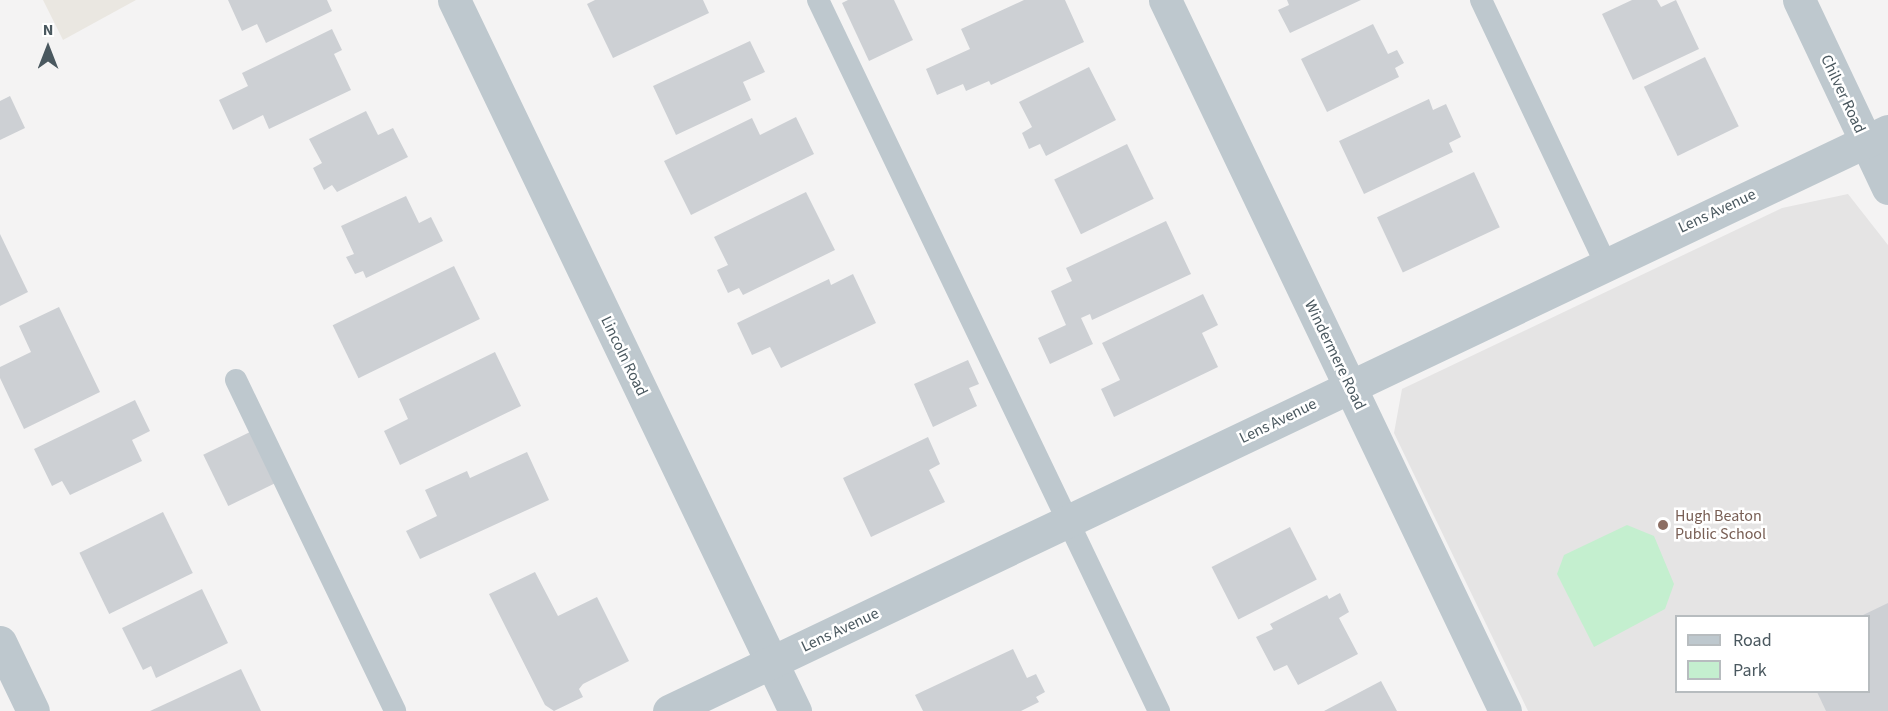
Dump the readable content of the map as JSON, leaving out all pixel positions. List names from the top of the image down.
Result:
{
  "streets": {
    "street": [
      "Chilver Road",
      "Lens Avenue",
      "Windermere Road",
      "Lincoln Road"
    ]
  },
  "crossings": [
    ["Chilver Road", "Lens Avenue"],
    ["Lens Avenue", "Windermere Road"],
    ["Lens Avenue", "Lincoln Road"]
  ],
  "places": ["Hugh Beaton Public School"],
  "legend": ["Road", "Park"],
  "north": "top"
}
